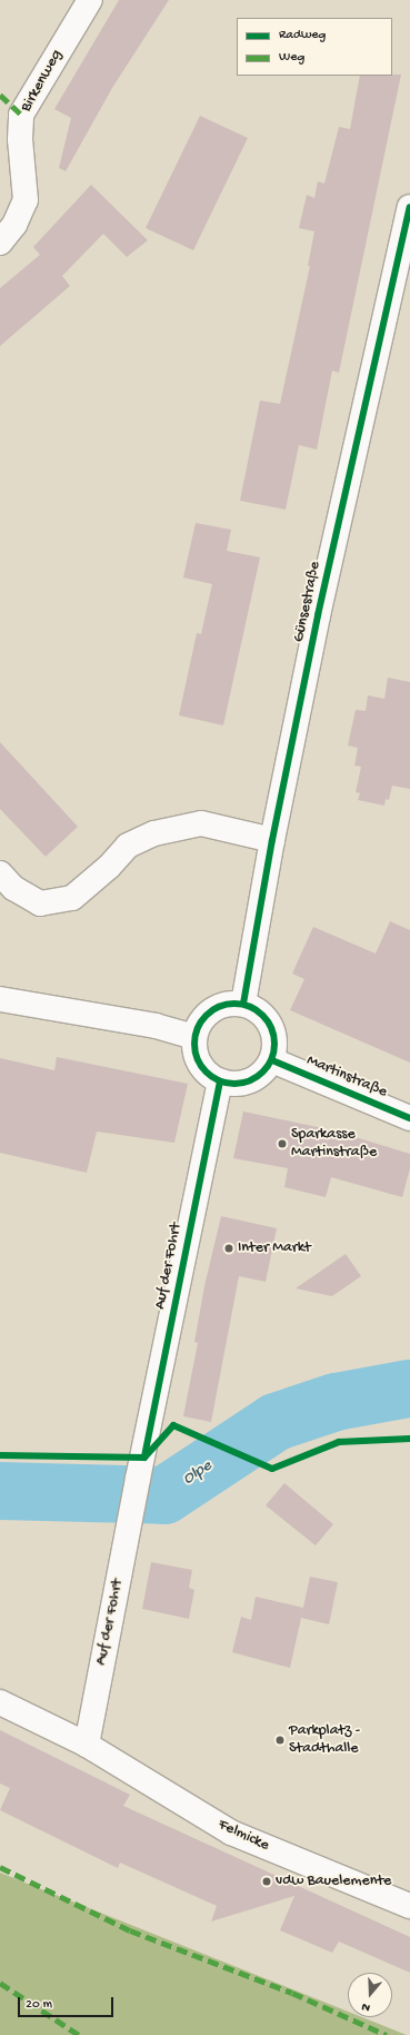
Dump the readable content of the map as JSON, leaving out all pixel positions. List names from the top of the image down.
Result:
{
  "streets": {
    "street": [
      "Birkenweg",
      "Günsestraße",
      "Martinstraße",
      "Auf der Fohrt",
      "Felmicke"
    ]
  },
  "crossings": [
    ["Günsestraße", "Martinstraße"],
    ["Günsestraße", "Auf der Fohrt"],
    ["Martinstraße", "Auf der Fohrt"],
    ["Auf der Fohrt", "Felmicke"]
  ],
  "water": ["Olpe"],
  "places": [
    "Sparkasse Martinstraße",
    "Inter Markt",
    "Parkplatz - Stadthalle",
    "vdw Bauelemente"
  ],
  "legend": ["Radweg", "Weg"],
  "scale_bar": "20 m",
  "north": "bottom"
}
